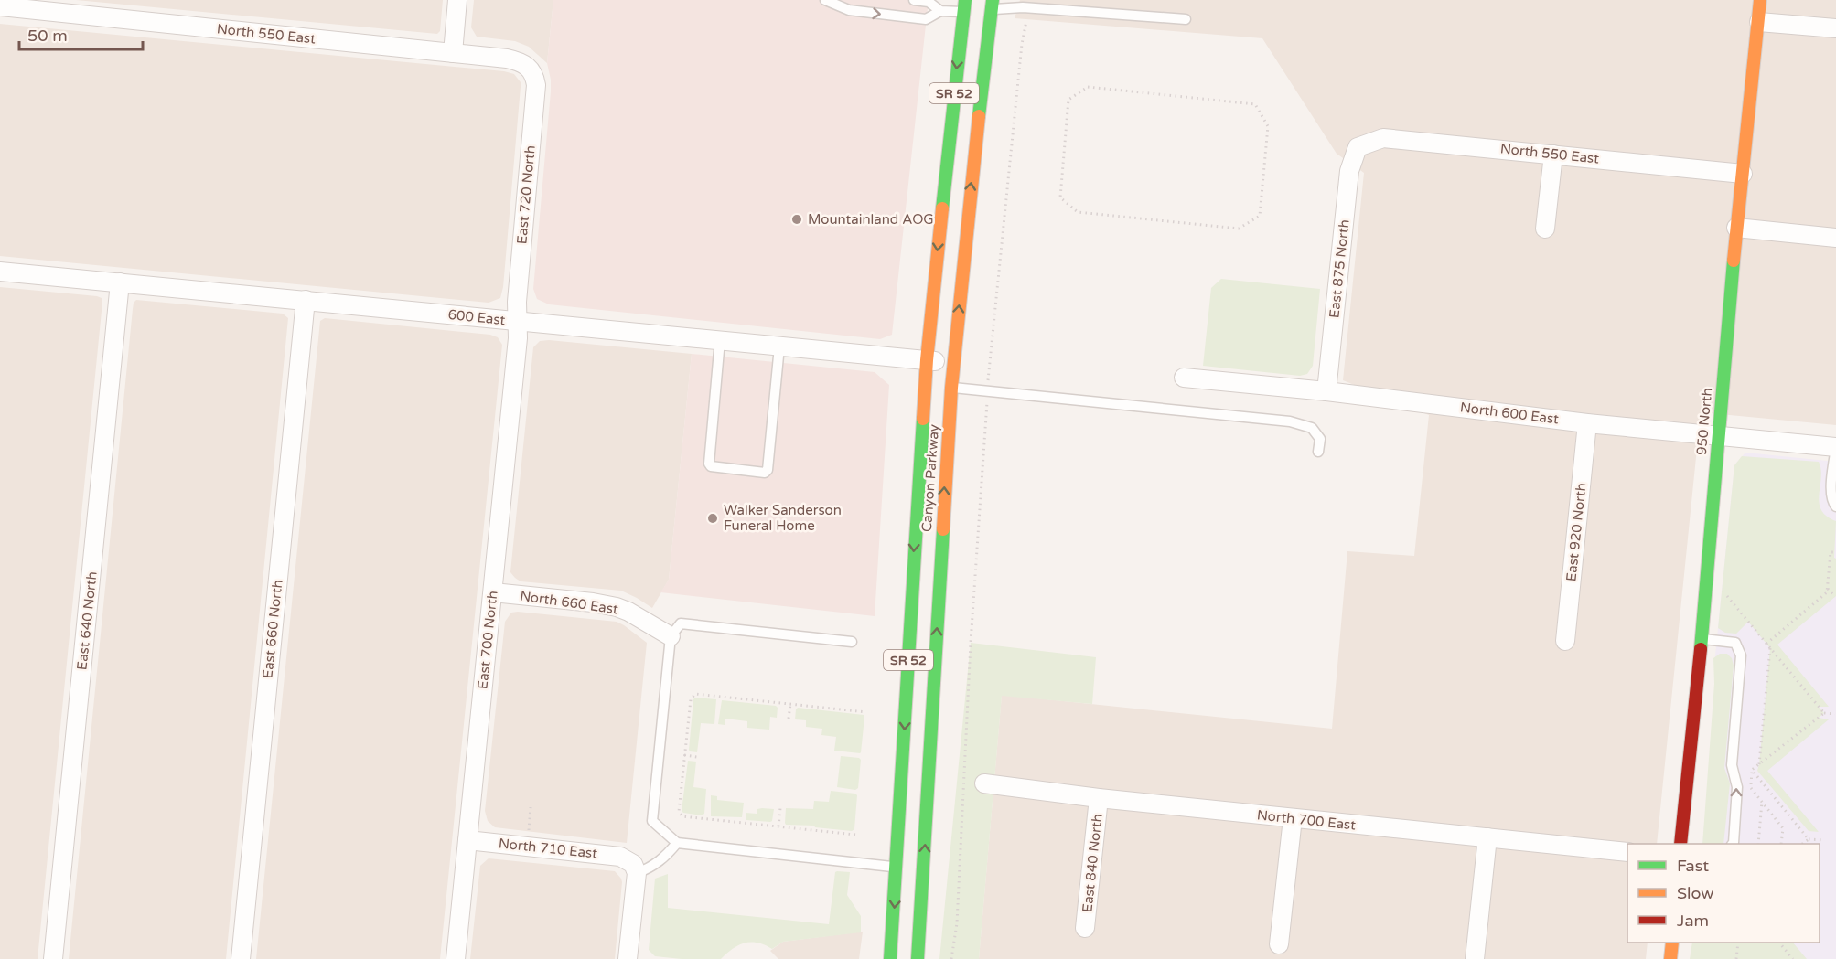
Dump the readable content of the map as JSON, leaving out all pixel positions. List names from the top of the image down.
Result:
{
  "streets": {
    "main road": ["SR 52", "950 North", "Canyon Parkway"],
    "street": [
      "North 550 East",
      "East 720 North",
      "East 875 North",
      "600 East",
      "North 600 East",
      "East 920 North",
      "North 660 East",
      "East 640 North",
      "East 660 North",
      "East 700 North",
      "North 700 East",
      "North 710 East",
      "East 840 North"
    ]
  },
  "crossings": [
    ["North 550 East", "East 720 North"],
    ["North 550 East", "East 875 North"],
    ["North 550 East", "950 North"],
    ["East 720 North", "600 East"],
    ["East 720 North", "East 700 North"],
    ["East 875 North", "North 600 East"],
    ["600 East", "Canyon Parkway"],
    ["600 East", "East 640 North"],
    ["600 East", "East 660 North"],
    ["600 East", "East 700 North"],
    ["North 600 East", "950 North"],
    ["North 600 East", "East 920 North"],
    ["North 660 East", "East 700 North"],
    ["East 700 North", "North 710 East"],
    ["North 700 East", "East 840 North"]
  ],
  "places": ["Mountainland AOG", "Walker Sanderson Funeral Home"],
  "legend": ["Fast", "Slow", "Jam"],
  "scale_bar": "50 m"
}
